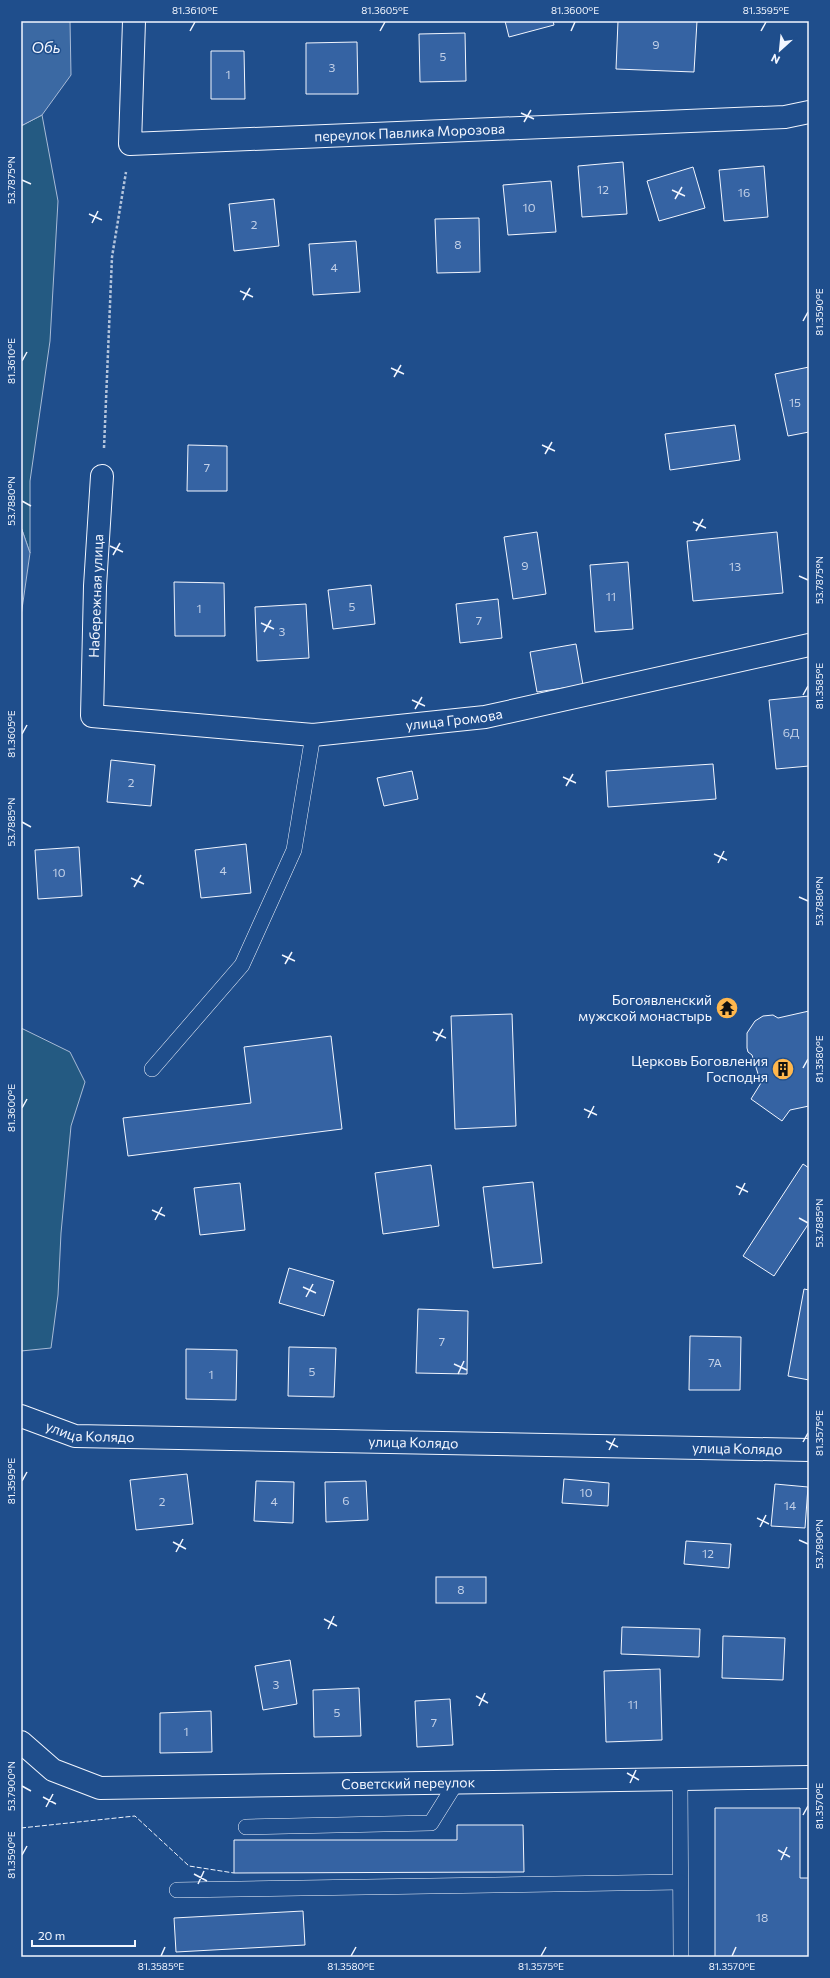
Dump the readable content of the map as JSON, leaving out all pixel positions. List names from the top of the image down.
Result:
{
  "streets": {
    "street": [
      "переулок Павлика Морозова",
      "Набережная улица",
      "улица Громова",
      "улица Колядо",
      "Советский переулок"
    ]
  },
  "crossings": [
    ["Набережная улица", "улица Громова"]
  ],
  "water": ["Обь"],
  "places": {
    "temple": ["Богоявленский мужской монастырь"],
    "building": ["Церковь Боговления Господня"]
  },
  "house_numbers": [
    "9",
    "5",
    "3",
    "1",
    "12",
    "16",
    "10",
    "2",
    "8",
    "4",
    "15",
    "7",
    "9",
    "13",
    "11",
    "5",
    "1",
    "7",
    "3",
    "6Д",
    "2",
    "4",
    "10",
    "7",
    "7А",
    "5",
    "1",
    "10",
    "6",
    "2",
    "4",
    "14",
    "12",
    "8",
    "3",
    "11",
    "5",
    "7",
    "1",
    "18"
  ],
  "scale_bar": "20 m",
  "north": "bottom left",
  "coordinates": [
    "81.3610°E",
    "81.3605°E",
    "81.3600°E",
    "81.3595°E",
    "53.7875°N",
    "81.3590°E",
    "53.7880°N",
    "81.3585°E",
    "53.7885°N",
    "81.3580°E",
    "81.3575°E",
    "53.7890°N",
    "53.7900°N",
    "81.3570°E"
  ]
}
